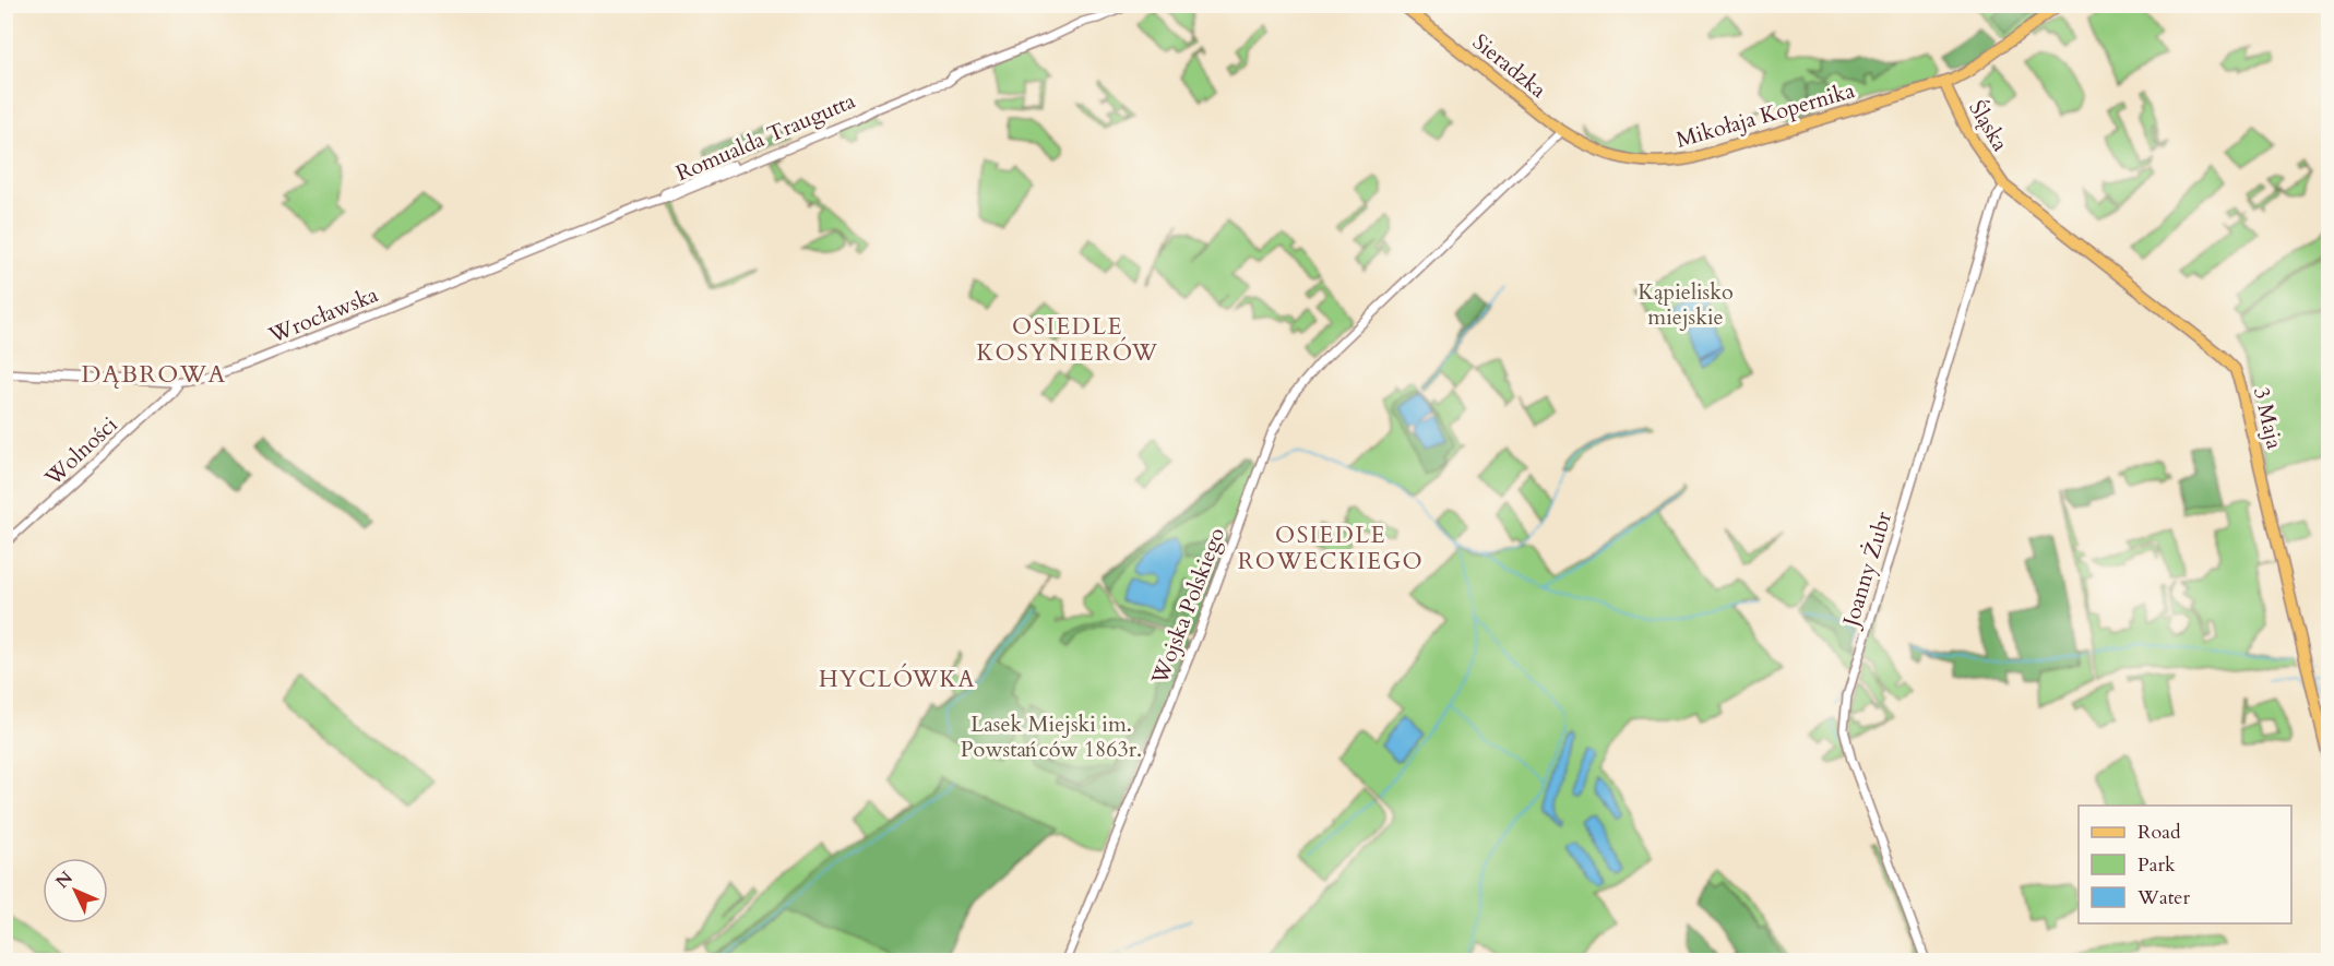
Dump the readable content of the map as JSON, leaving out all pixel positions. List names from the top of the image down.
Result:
{
  "streets": {
    "main road": [
      "Sieradzka",
      "Mikołaja Kopernika",
      "Śląska",
      "3 Maja"
    ],
    "street": [
      "Romualda Traugutta",
      "Wrocławska",
      "Wolności",
      "Joanny Żubr",
      "Wojska Polskiego"
    ]
  },
  "crossings": [
    ["Sieradzka", "Mikołaja Kopernika"],
    ["Sieradzka", "Wojska Polskiego"],
    ["Mikołaja Kopernika", "Śląska"],
    ["Mikołaja Kopernika", "Wojska Polskiego"],
    ["Śląska", "3 Maja"],
    ["Śląska", "Joanny Żubr"],
    ["Romualda Traugutta", "Wrocławska"],
    ["Wrocławska", "Wolności"],
    ["3 Maja", "Joanny Żubr"]
  ],
  "districts": [
    "OSIEDLE KOSYNIERÓW",
    "DĄBROWA",
    "OSIEDLE ROWECKIEGO",
    "HYCLÓWKA"
  ],
  "parks": ["Kąpielisko miejskie", "Lasek Miejski im. Powstańców 1863r."],
  "legend": ["Road", "Park", "Water"],
  "north": "top left"
}
